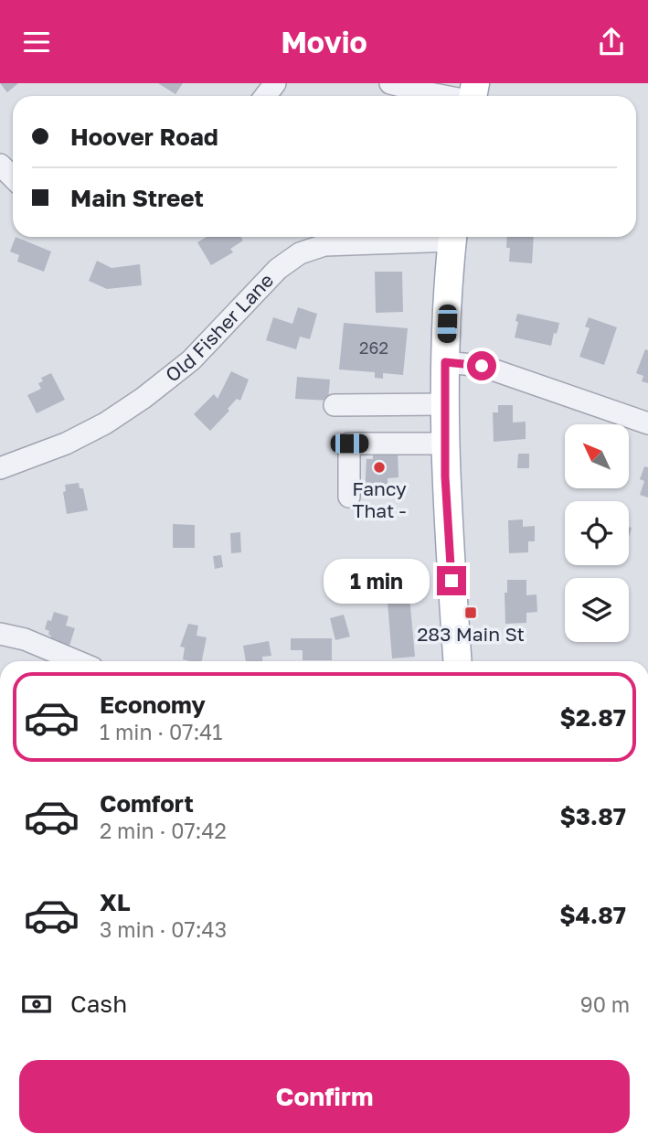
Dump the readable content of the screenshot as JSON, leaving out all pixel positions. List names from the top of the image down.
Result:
{
  "streets": {
    "street": ["Old Fisher Lane"]
  },
  "places": {
    "other": ["Fancy That -"],
    "transit": ["283 Main St"]
  },
  "house_numbers": ["262"],
  "north": "top left",
  "page": {
    "header": "Movio",
    "banner": ["Hoover Road", "Main Street"],
    "bubble": "1 min",
    "list": [
      {
        "name": "Economy",
        "note": "1 min · 07:41",
        "value": "$2.87"
      },
      {
        "name": "Comfort",
        "note": "2 min · 07:42",
        "value": "$3.87"
      },
      {
        "name": "XL",
        "note": "3 min · 07:43",
        "value": "$4.87"
      }
    ],
    "pay": ["Cash", "90 m"],
    "buttons": "Confirm"
  }
}
